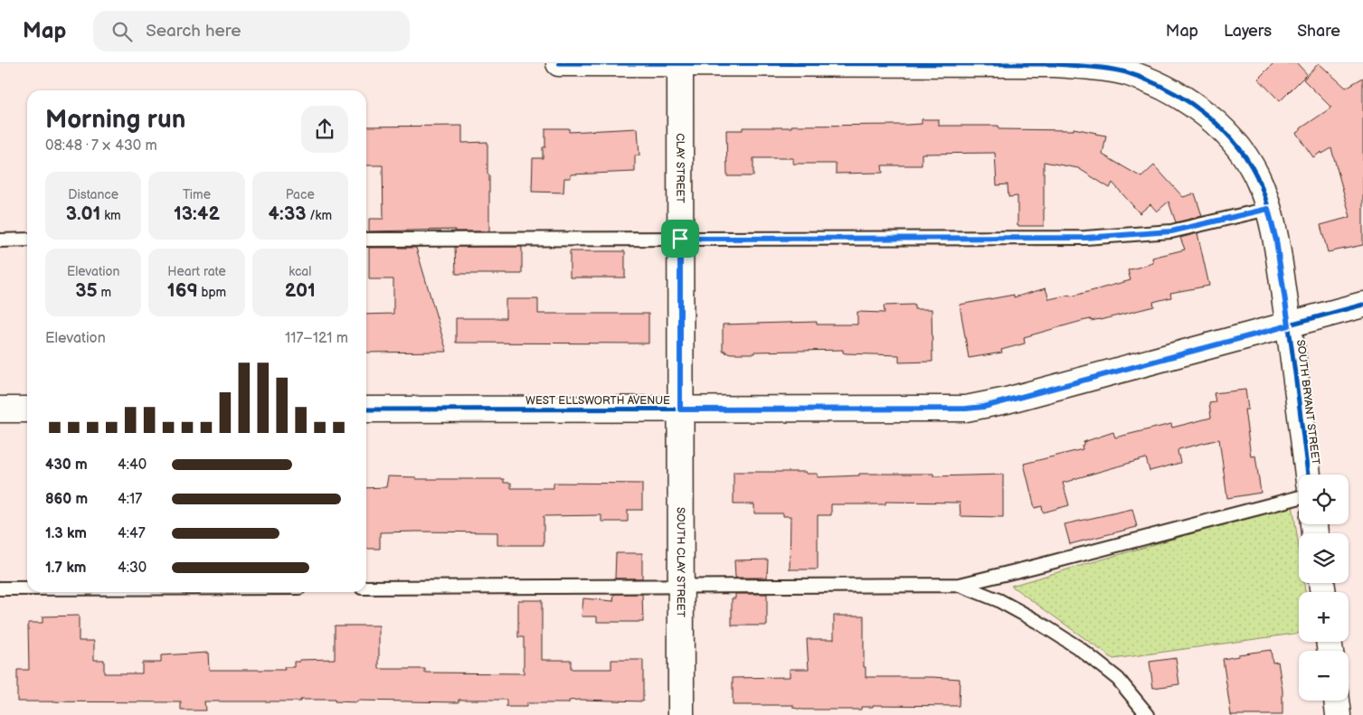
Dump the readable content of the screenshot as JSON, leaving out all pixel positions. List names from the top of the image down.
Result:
{
  "streets": {
    "street": [
      "CLAY STREET",
      "WEST ELLSWORTH AVENUE",
      "SOUTH BRYANT STREET",
      "SOUTH CLAY STREET"
    ]
  },
  "crossings": [
    ["CLAY STREET", "WEST ELLSWORTH AVENUE"],
    ["CLAY STREET", "SOUTH BRYANT STREET"],
    ["CLAY STREET", "SOUTH CLAY STREET"],
    ["WEST ELLSWORTH AVENUE", "SOUTH BRYANT STREET"],
    ["WEST ELLSWORTH AVENUE", "SOUTH CLAY STREET"]
  ],
  "page": {
    "header": "Map",
    "search": "Search here",
    "nav": ["Map", "Layers", "Share"],
    "heading": ["Morning run", "08:48 · 7 × 430 m"],
    "stats": [
      ["Distance", "3.01 km"],
      ["Time", "13:42"],
      ["Pace", "4:33 /km"],
      ["Elevation", "35 m"],
      ["Heart rate", "169 bpm"],
      ["kcal", "201"]
    ],
    "chart": ["Elevation", "117–121 m"],
    "list": [
      {
        "name": "430 m",
        "note": "4:40"
      },
      {
        "name": "860 m",
        "note": "4:17"
      },
      {
        "name": "1.3 km",
        "note": "4:47"
      },
      {
        "name": "1.7 km",
        "note": "4:30"
      }
    ],
    "map_buttons": ["+", "−"]
  }
}
